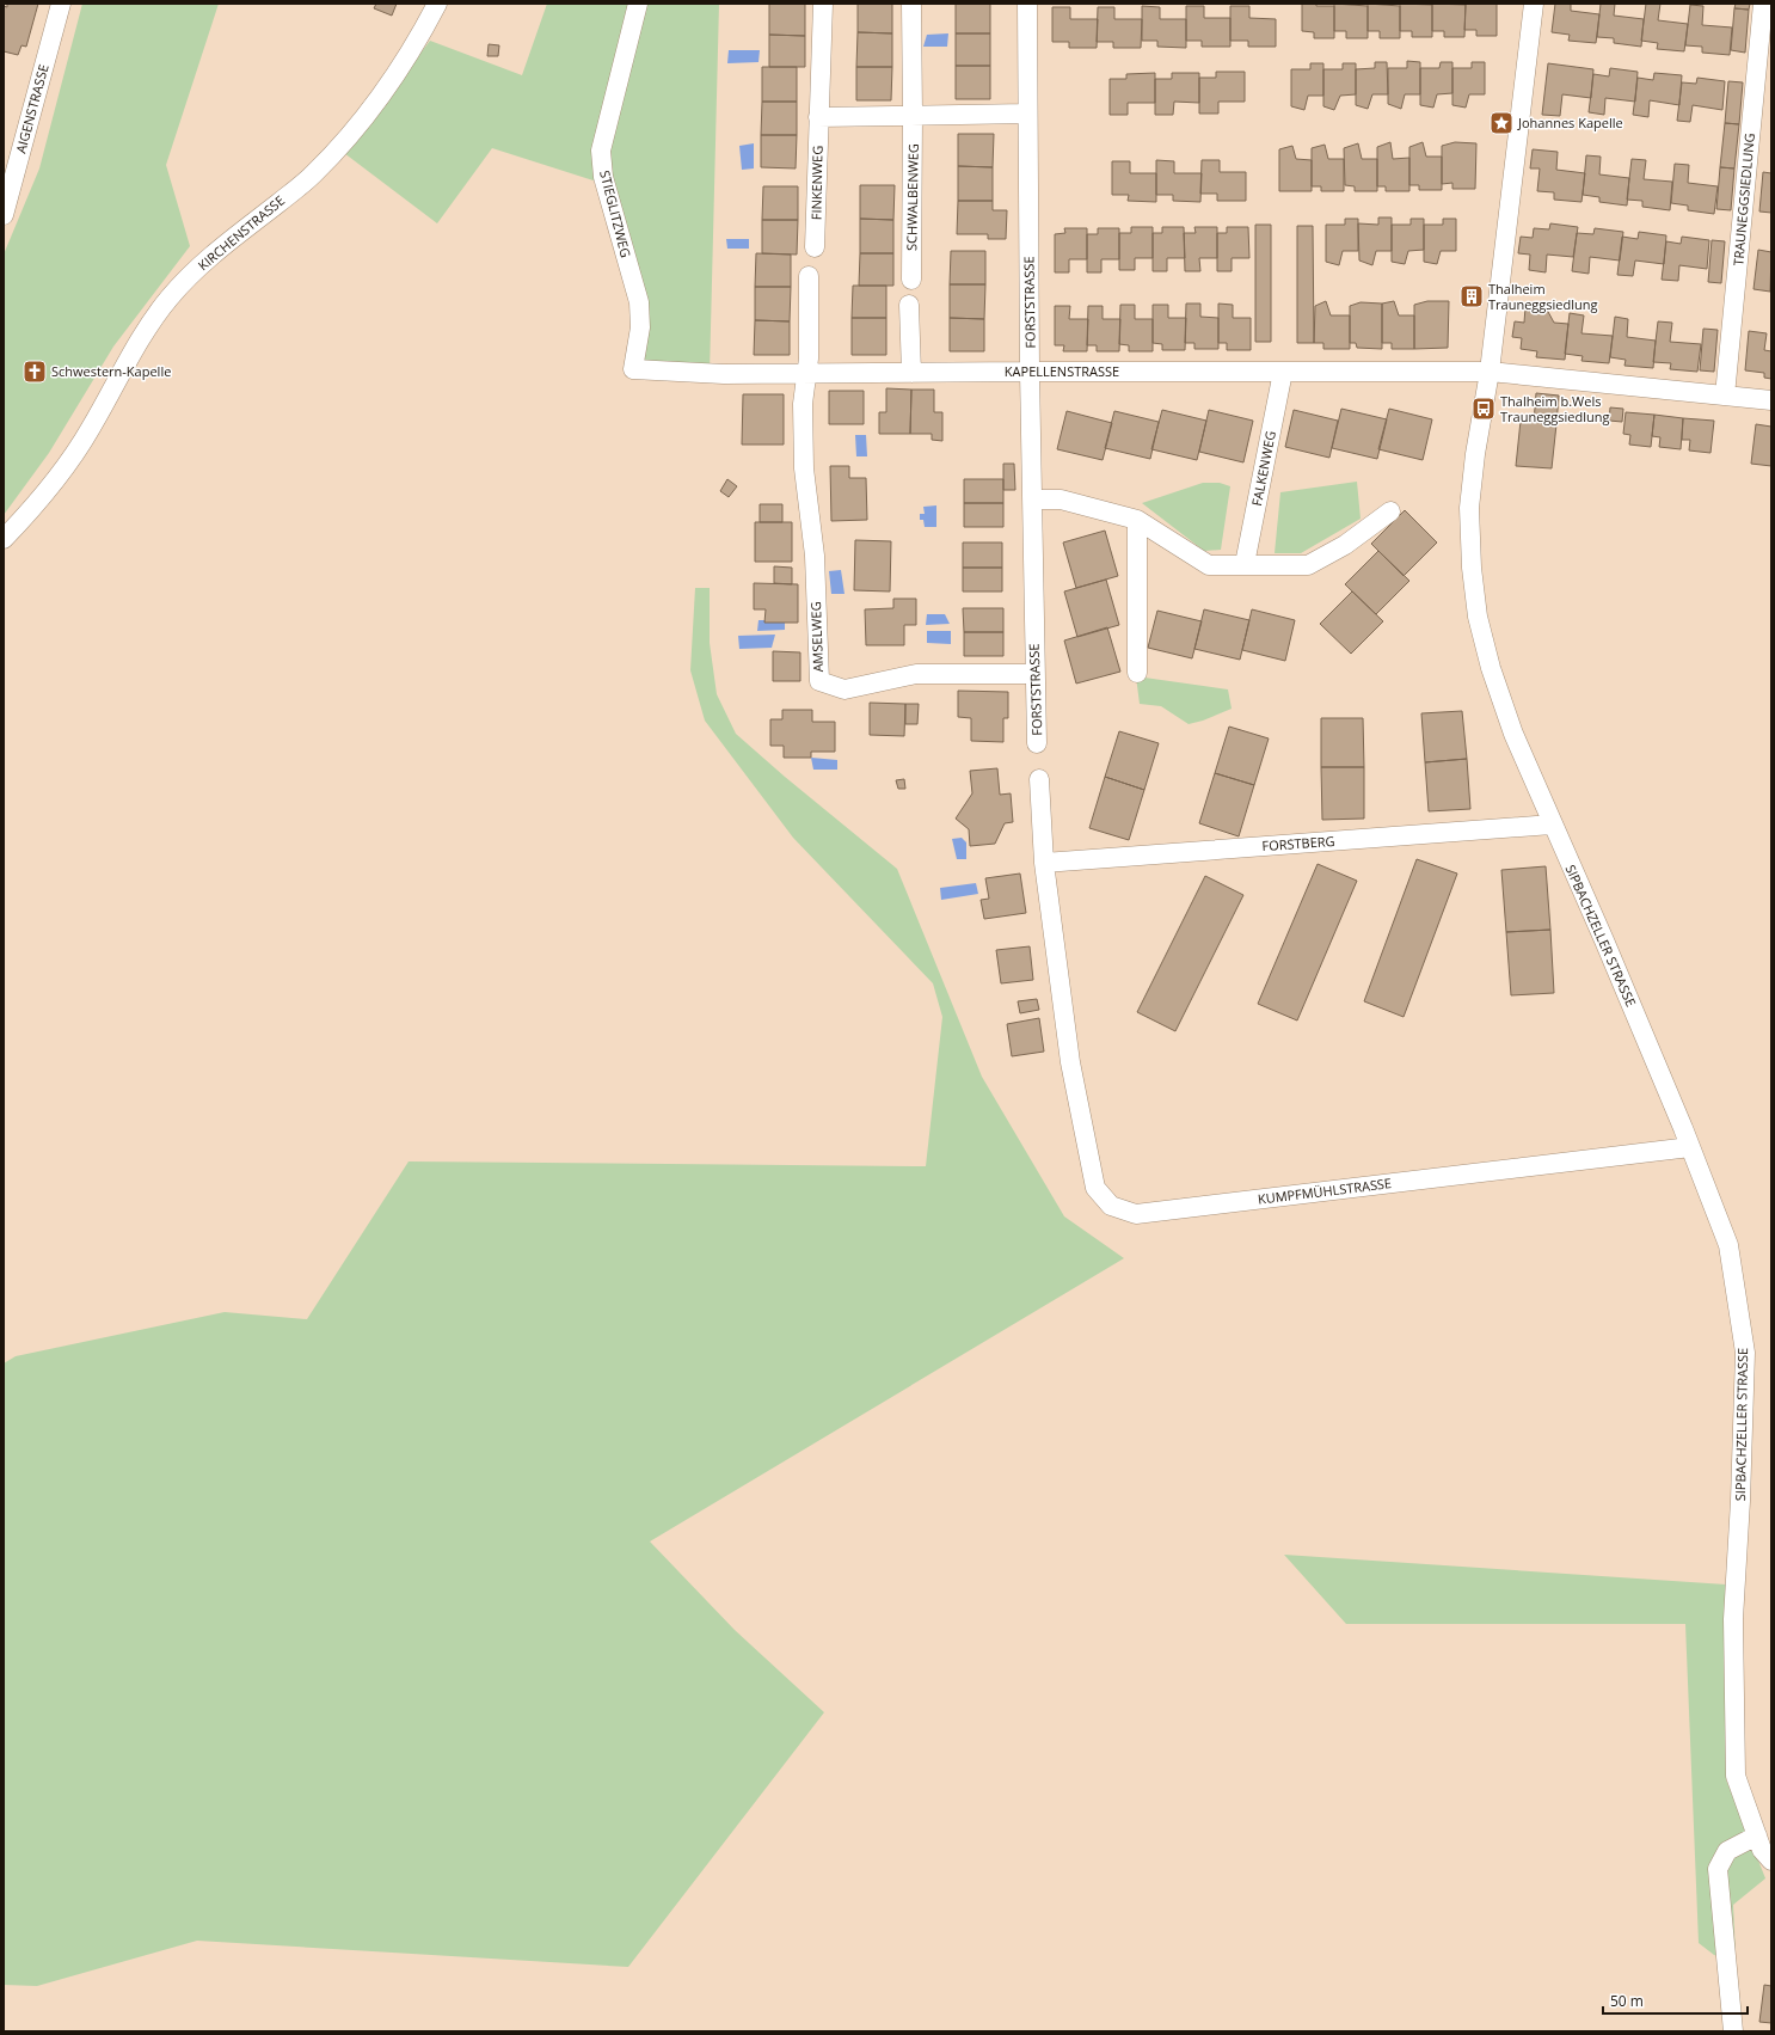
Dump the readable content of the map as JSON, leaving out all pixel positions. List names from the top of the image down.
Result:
{
  "streets": {
    "street": [
      "AIGENSTRASSE",
      "FINKENWEG",
      "SCHWALBENWEG",
      "TRAUNEGGSIEDLUNG",
      "STIEGLITZWEG",
      "KIRCHENSTRASSE",
      "FORSTSTRASSE",
      "KAPELLENSTRASSE",
      "FALKENWEG",
      "AMSELWEG",
      "FORSTBERG",
      "SIPBACHZELLER STRASSE",
      "KUMPFMÜHLSTRASSE"
    ]
  },
  "crossings": [
    ["STIEGLITZWEG", "KAPELLENSTRASSE"],
    ["FORSTSTRASSE", "KAPELLENSTRASSE"],
    ["FORSTSTRASSE", "AMSELWEG"],
    ["KAPELLENSTRASSE", "FALKENWEG"],
    ["KAPELLENSTRASSE", "AMSELWEG"],
    ["KAPELLENSTRASSE", "SIPBACHZELLER STRASSE"],
    ["FORSTBERG", "SIPBACHZELLER STRASSE"],
    ["FORSTBERG", "KUMPFMÜHLSTRASSE"],
    ["SIPBACHZELLER STRASSE", "KUMPFMÜHLSTRASSE"]
  ],
  "places": {
    "place": ["Johannes Kapelle"],
    "building": ["Thalheim Trauneggsiedlung"],
    "church": ["Schwestern-Kapelle"],
    "bus stop": ["Thalheim b.Wels Trauneggsiedlung"]
  },
  "scale_bar": "50 m"
}
